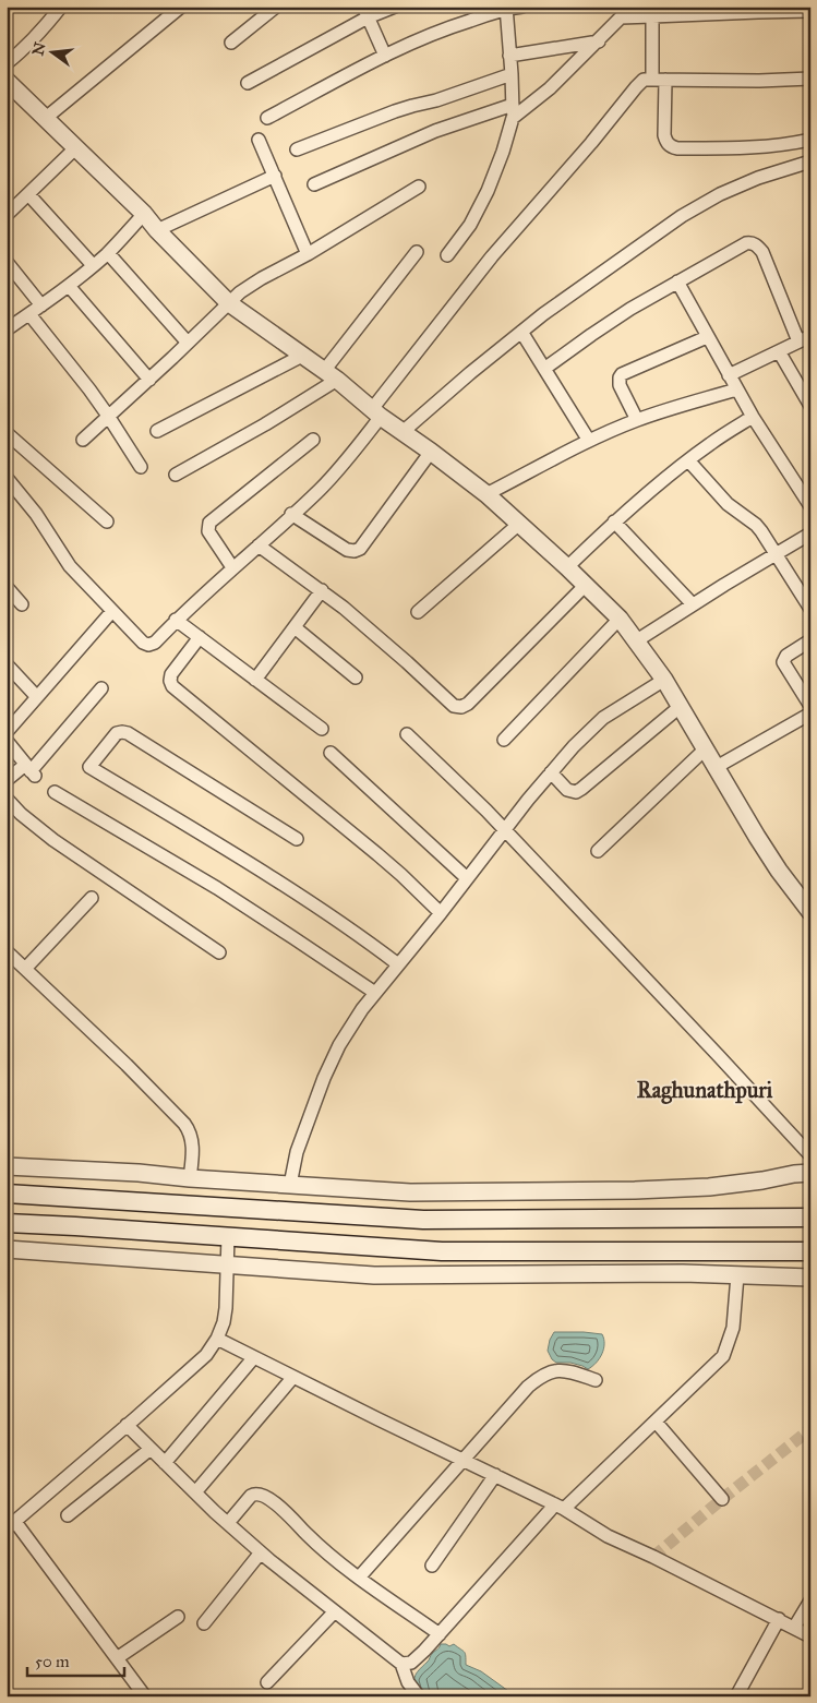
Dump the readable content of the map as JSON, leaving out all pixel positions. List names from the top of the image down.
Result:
{
  "districts": ["Raghunathpuri"],
  "scale_bar": "50 m",
  "north": "left"
}
